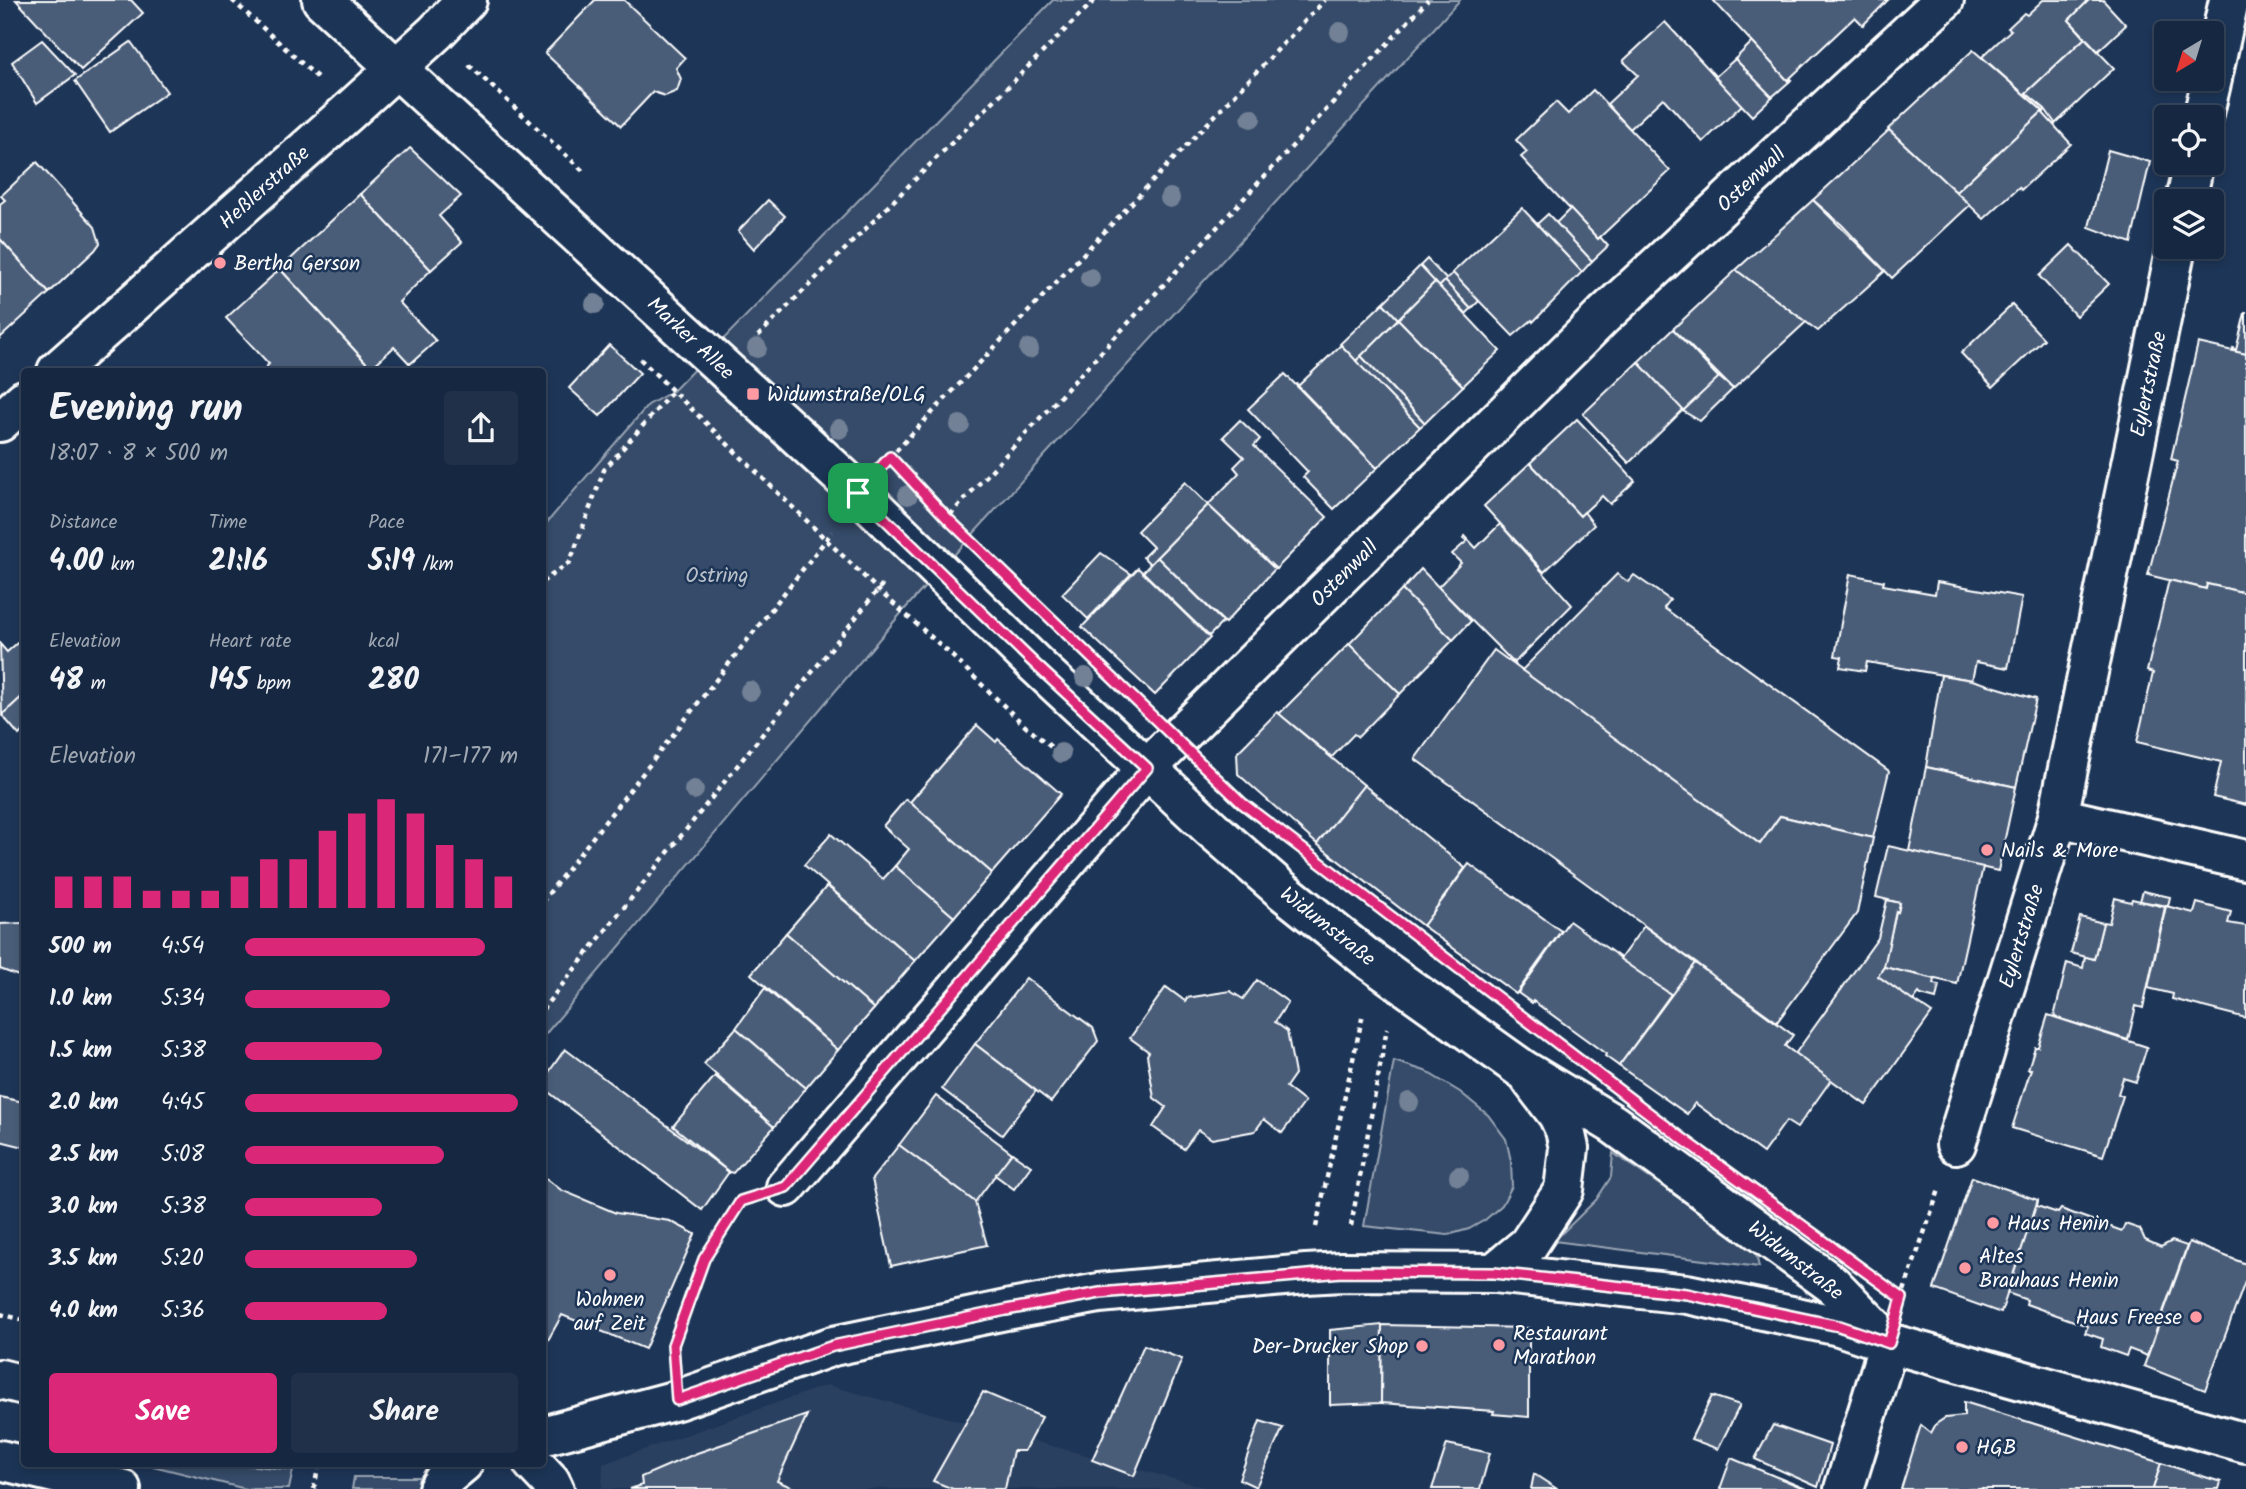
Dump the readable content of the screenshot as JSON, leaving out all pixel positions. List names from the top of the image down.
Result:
{
  "streets": {
    "street": [
      "Ostenwall",
      "Heßlerstraße",
      "Marker Allee",
      "Eylertstraße",
      "Widumstraße"
    ]
  },
  "crossings": [
    ["Ostenwall", "Marker Allee"],
    ["Ostenwall", "Widumstraße"],
    ["Heßlerstraße", "Marker Allee"],
    ["Marker Allee", "Widumstraße"]
  ],
  "parks": ["Ostring"],
  "places": {
    "other": [
      "Bertha Gerson",
      "Nails & More",
      "Haus Henin",
      "Altes Brauhaus Henin",
      "Wohnen auf Zeit",
      "Haus Freese",
      "Restaurant Marathon",
      "Der-Drucker Shop",
      "HGB"
    ],
    "transit": ["Widumstraße/OLG"]
  },
  "north": "bottom left",
  "page": {
    "heading": ["Evening run", "18:07 · 8 × 500 m"],
    "stats": [
      ["Distance", "4.00 km"],
      ["Time", "21:16"],
      ["Pace", "5:19 /km"],
      ["Elevation", "48 m"],
      ["Heart rate", "145 bpm"],
      ["kcal", "280"]
    ],
    "chart": ["Elevation", "171–177 m"],
    "list": [
      {
        "name": "500 m",
        "note": "4:54"
      },
      {
        "name": "1.0 km",
        "note": "5:34"
      },
      {
        "name": "1.5 km",
        "note": "5:38"
      },
      {
        "name": "2.0 km",
        "note": "4:45"
      },
      {
        "name": "2.5 km",
        "note": "5:08"
      },
      {
        "name": "3.0 km",
        "note": "5:38"
      },
      {
        "name": "3.5 km",
        "note": "5:20"
      },
      {
        "name": "4.0 km",
        "note": "5:36"
      }
    ],
    "buttons": ["Save", "Share"]
  }
}
